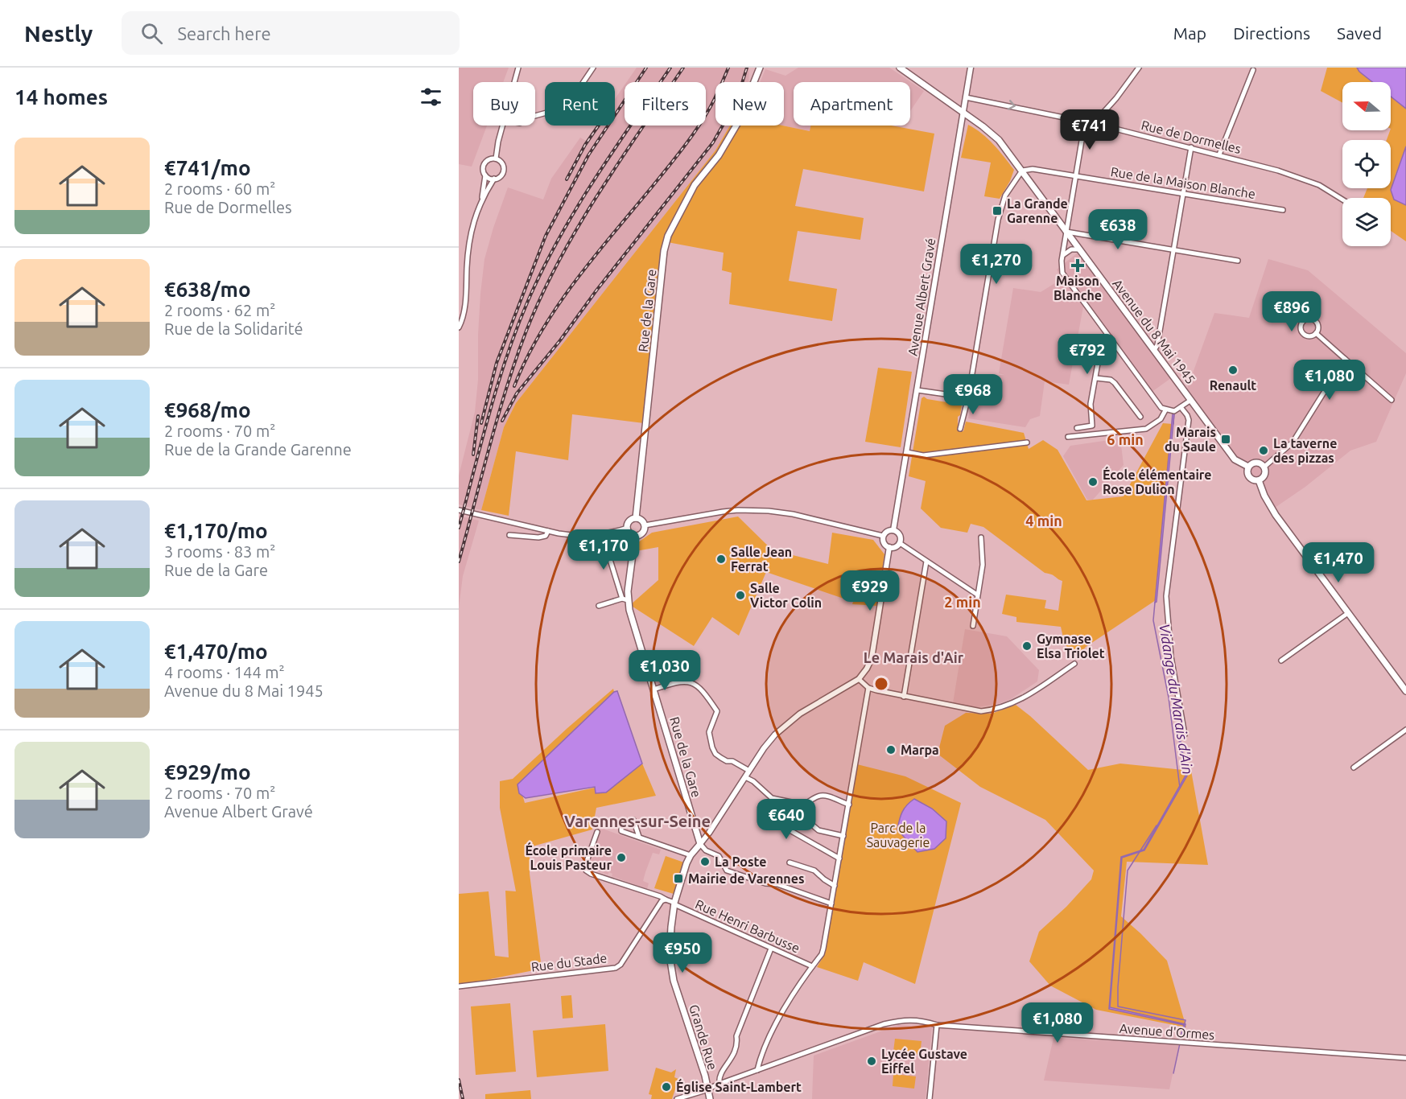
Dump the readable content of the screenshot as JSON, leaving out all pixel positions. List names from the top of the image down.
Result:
{
  "streets": {
    "main road": ["Rue de la Gare", "Avenue du 8 Mai 1945", "Grande Rue"],
    "street": [
      "Rue de Dormelles",
      "Rue de la Maison Blanche",
      "Avenue Albert Gravé",
      "Rue Henri Barbusse",
      "Rue du Stade",
      "Avenue d'Ormes"
    ]
  },
  "crossings": [
    ["Rue de Dormelles", "Avenue Albert Gravé"],
    ["Rue de la Maison Blanche", "Avenue du 8 Mai 1945"],
    ["Avenue Albert Gravé", "Avenue du 8 Mai 1945"],
    ["Rue de la Gare", "Grande Rue"],
    ["Rue Henri Barbusse", "Grande Rue"],
    ["Avenue d'Ormes", "Grande Rue"]
  ],
  "districts": ["Le Marais d'Air", "Varennes-sur-Seine"],
  "water": ["Vidange du Marais d'Ain"],
  "parks": ["Parc de la Sauvagerie"],
  "places": {
    "transit": ["La Grande Garenne", "Marais du Saule", "Mairie de Varennes"],
    "health": ["Maison Blanche"],
    "other": [
      "Renault",
      "La taverne des pizzas",
      "École élémentaire Rose Dulion",
      "Salle Jean Ferrat",
      "Salle Victor Colin",
      "Gymnase Elsa Triolet",
      "Marpa",
      "École primaire Louis Pasteur",
      "La Poste",
      "Lycée Gustave Eiffel",
      "Église Saint-Lambert"
    ]
  },
  "north": "left",
  "page": {
    "header": "Nestly",
    "search": "Search here",
    "nav": ["Map", "Directions", "Saved"],
    "heading": "14 homes",
    "chip": [
      "Buy",
      "Rent",
      "Filters",
      "New",
      "Apartment"
    ],
    "price": [
      "€741",
      "€638",
      "€1,270",
      "€896",
      "€792",
      "€1,080",
      "€968",
      "€1,170",
      "€1,470",
      "€929",
      "€1,030",
      "€640",
      "€950",
      "€1,080"
    ],
    "list": [
      {
        "name": "€741/mo",
        "note": "2 rooms · 60 m² · Rue de Dormelles"
      },
      {
        "name": "€638/mo",
        "note": "2 rooms · 62 m² · Rue de la Solidarité"
      },
      {
        "name": "€968/mo",
        "note": "2 rooms · 70 m² · Rue de la Grande Garenne"
      },
      {
        "name": "€1,170/mo",
        "note": "3 rooms · 83 m² · Rue de la Gare"
      },
      {
        "name": "€1,470/mo",
        "note": "4 rooms · 144 m² · Avenue du 8 Mai 1945"
      },
      {
        "name": "€929/mo",
        "note": "2 rooms · 70 m² · Avenue Albert Gravé"
      }
    ]
  },
  "rings": ["6 min", "4 min", "2 min"]
}
